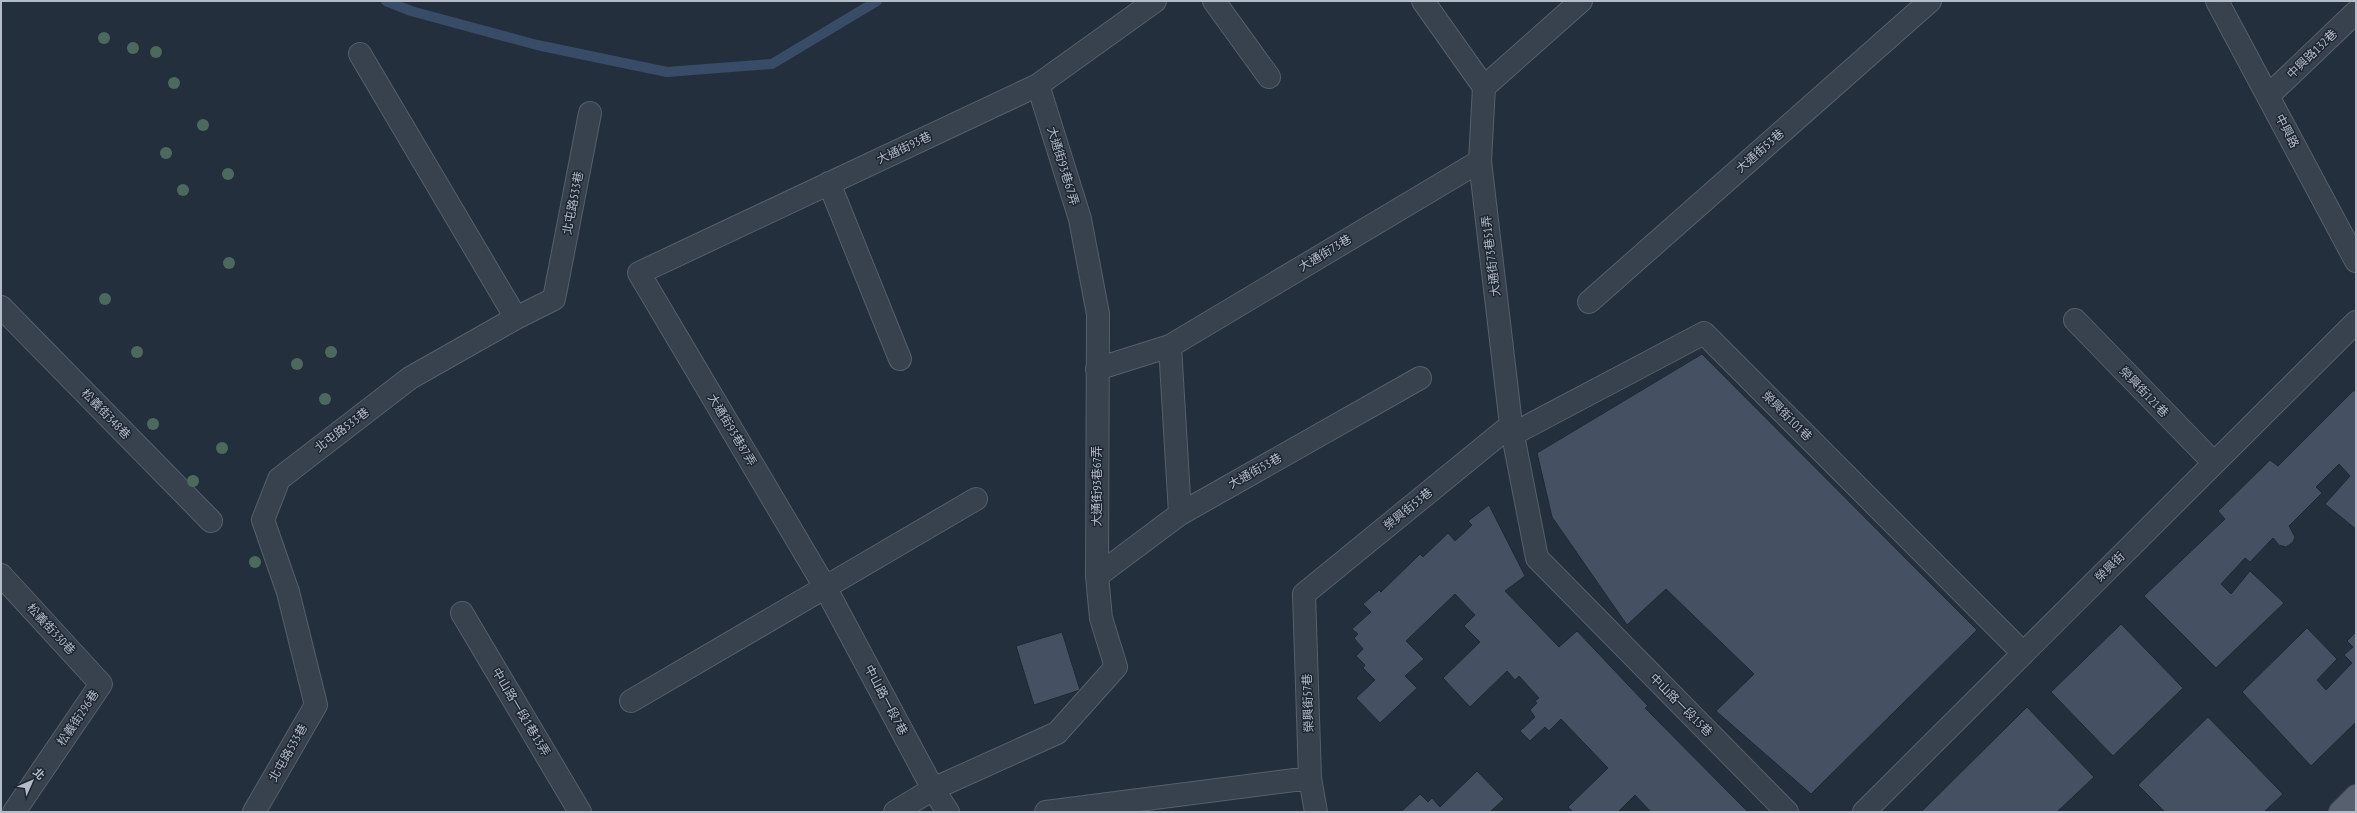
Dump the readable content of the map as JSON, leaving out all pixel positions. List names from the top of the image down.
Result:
{
  "streets": {
    "street": [
      "中興路132巷",
      "中興路",
      "大通街93巷",
      "大通街53巷",
      "大通街93巷67弄",
      "北屯路533巷",
      "大通街73巷",
      "大通街73巷51弄",
      "榮興街121巷",
      "松義街348巷",
      "榮興街101巷",
      "大通街93巷87弄",
      "榮興街53巷",
      "榮興街",
      "松義街330巷",
      "中山路一段7巷",
      "榮興街57巷",
      "中山路一段15巷",
      "中山路一段1巷13弄",
      "松義街296巷"
    ]
  },
  "crossings": [
    ["中興路132巷", "中興路"],
    ["大通街93巷", "大通街93巷67弄"],
    ["大通街93巷", "大通街93巷87弄"],
    ["大通街53巷", "大通街93巷67弄"],
    ["大通街93巷67弄", "大通街73巷"],
    ["大通街93巷67弄", "中山路一段7巷"],
    ["大通街73巷", "大通街73巷51弄"],
    ["大通街73巷51弄", "榮興街101巷"],
    ["大通街73巷51弄", "榮興街53巷"],
    ["大通街73巷51弄", "中山路一段15巷"],
    ["榮興街121巷", "榮興街"],
    ["榮興街101巷", "榮興街53巷"],
    ["榮興街101巷", "榮興街"],
    ["大通街93巷87弄", "中山路一段7巷"],
    ["榮興街53巷", "榮興街57巷"],
    ["松義街330巷", "松義街296巷"]
  ],
  "north": "top right"
}
